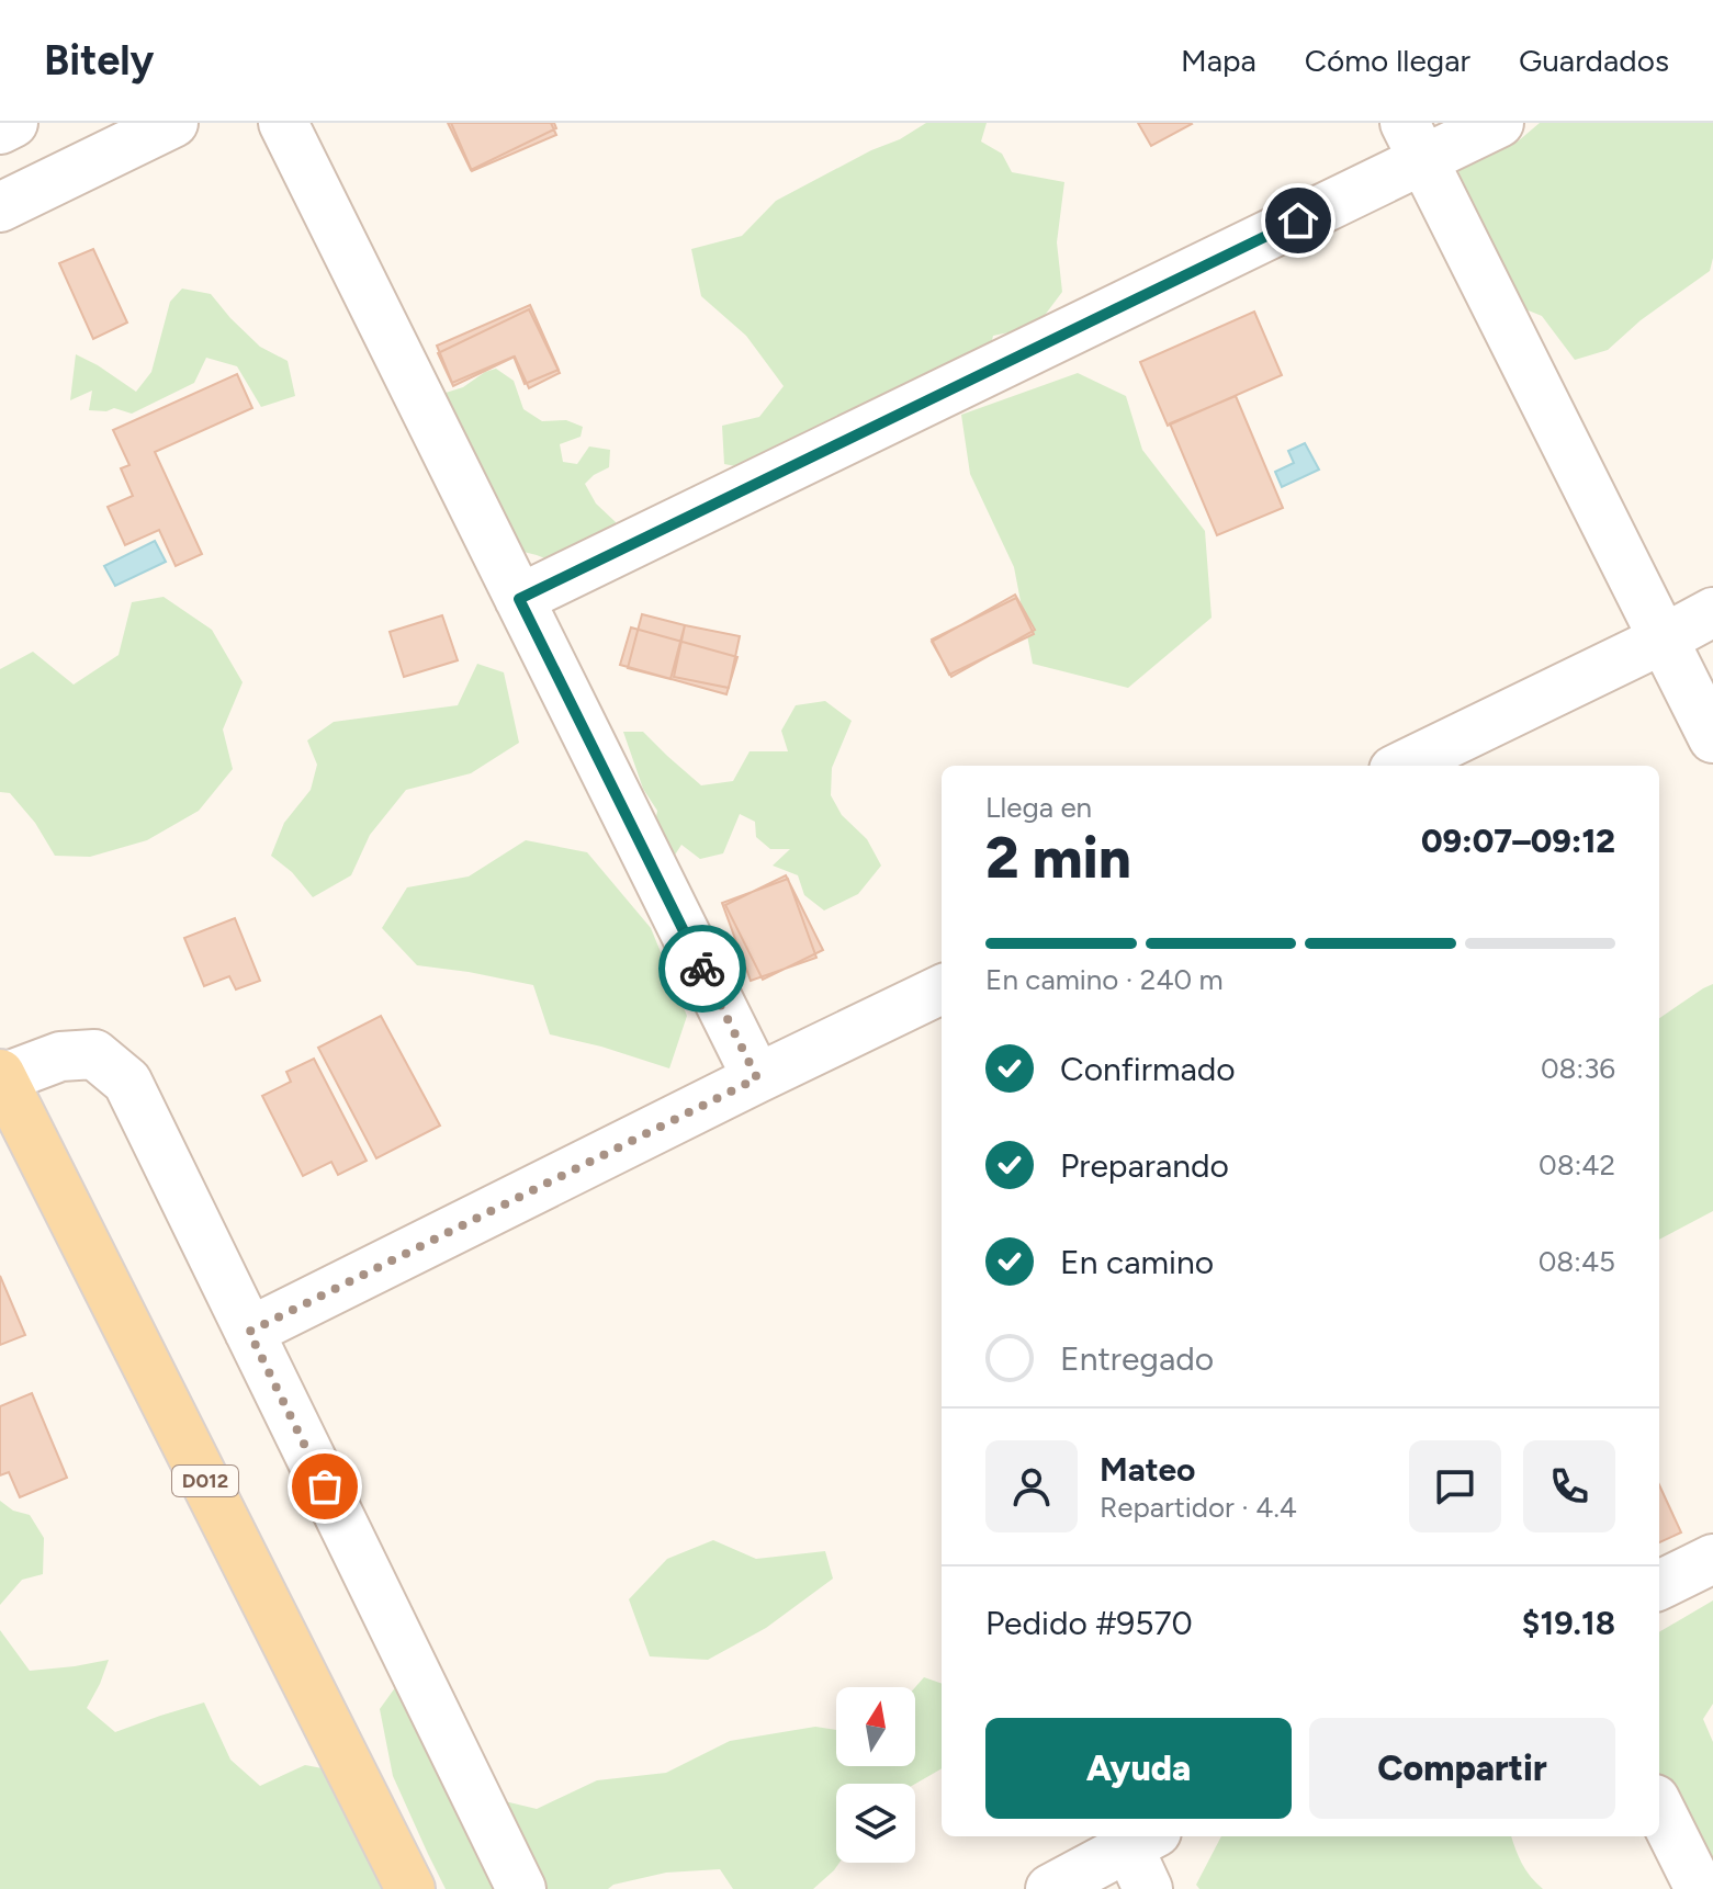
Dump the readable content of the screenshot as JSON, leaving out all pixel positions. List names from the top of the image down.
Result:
{
  "streets": {
    "main road": ["D012"]
  },
  "north": "top",
  "page": {
    "header": "Bitely",
    "nav": ["Mapa", "Cómo llegar", "Guardados"],
    "heading": ["2 min", "Llega en", "09:07–09:12"],
    "panel": [
      "Mateo",
      "Repartidor · 4.4",
      "Pedido #9570",
      "$19.18"
    ],
    "bar": "En camino · 240 m",
    "list": [
      ["Confirmado", "08:36"],
      ["Preparando", "08:42"],
      ["En camino", "08:45"],
      "Entregado"
    ],
    "buttons": ["Ayuda", "Compartir"]
  }
}
